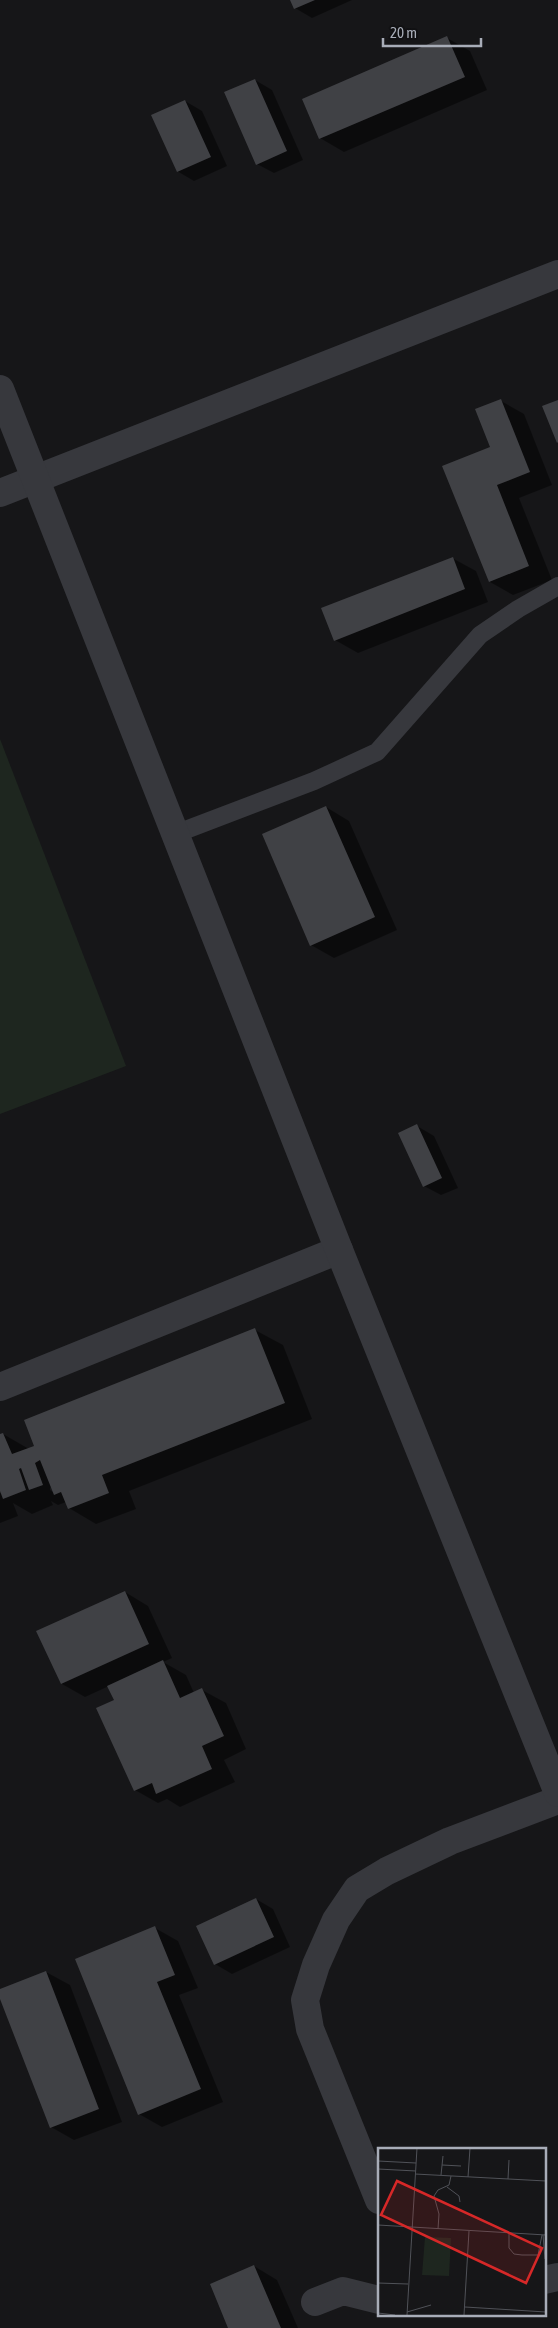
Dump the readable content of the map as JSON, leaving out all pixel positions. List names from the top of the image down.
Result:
{
  "scale_bar": "20 m"
}
